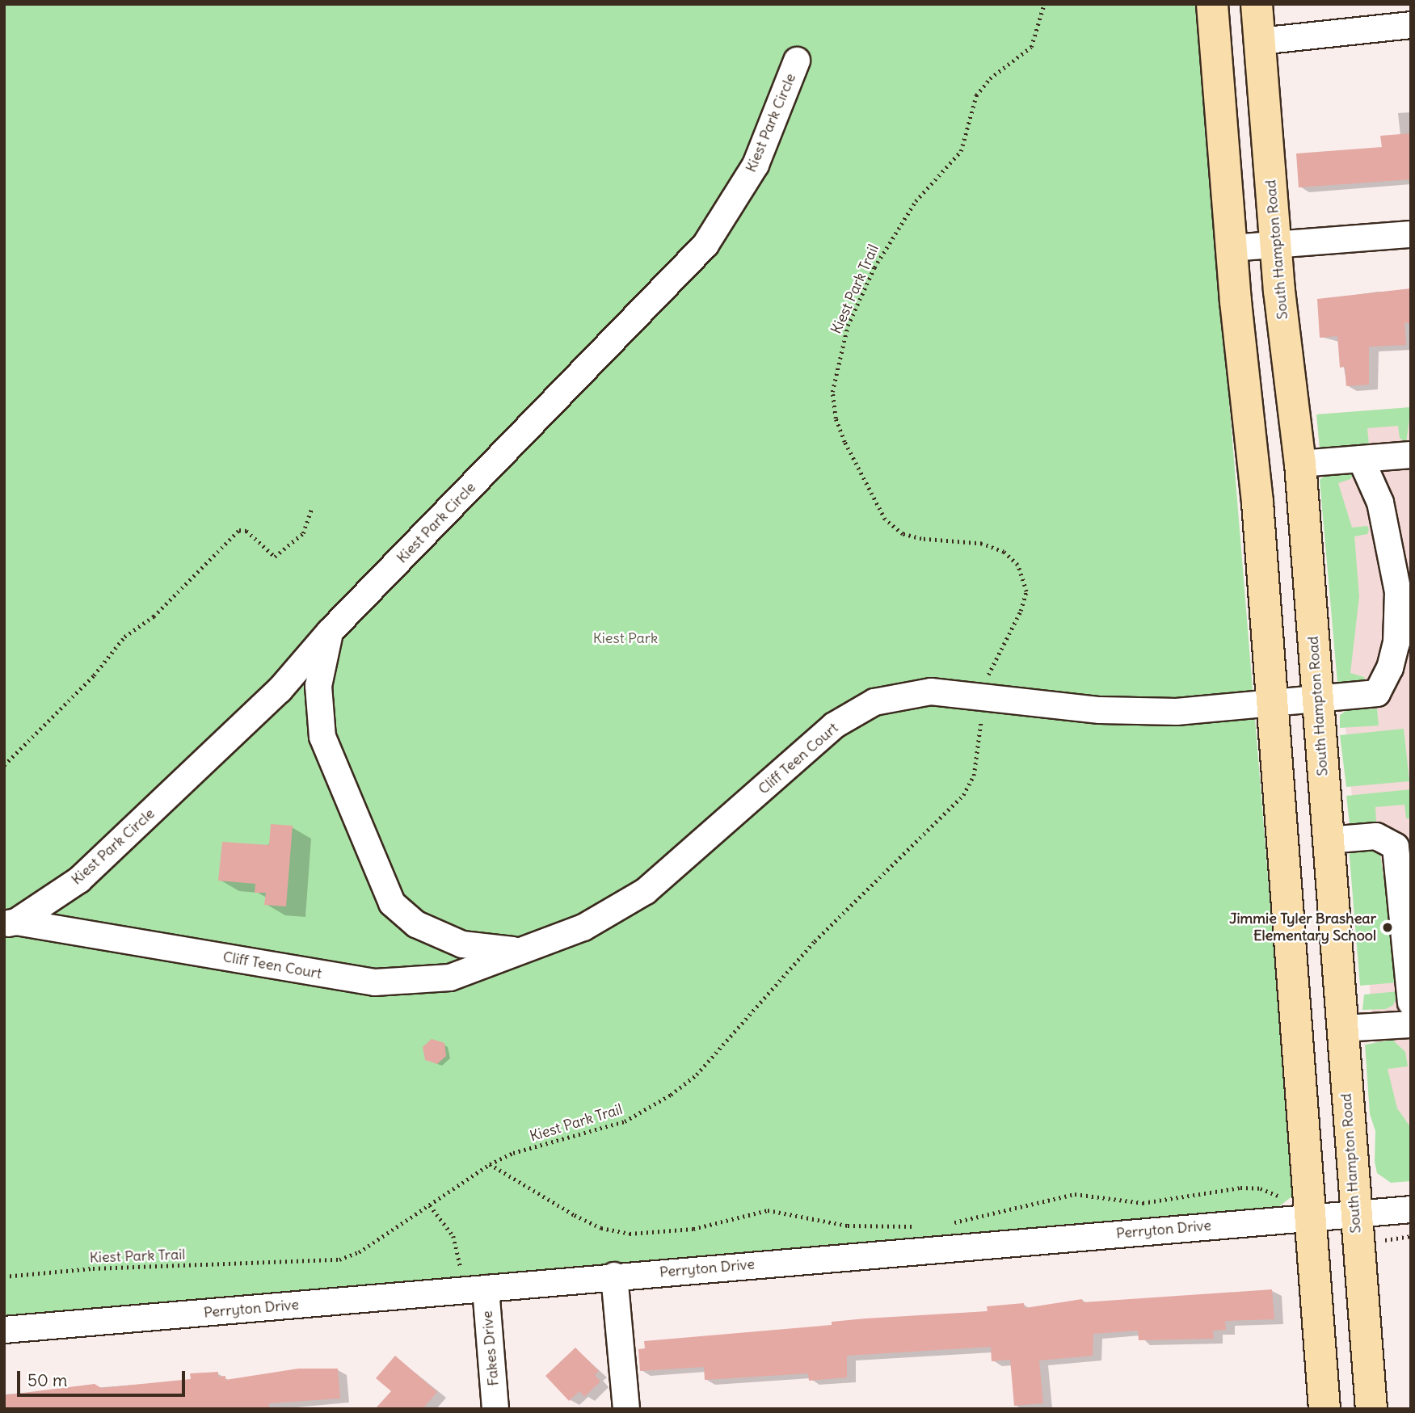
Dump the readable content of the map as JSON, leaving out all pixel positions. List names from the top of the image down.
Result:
{
  "streets": {
    "main road": ["South Hampton Road"],
    "street": [
      "Kiest Park Circle",
      "Cliff Teen Court",
      "Perryton Drive",
      "Fakes Drive"
    ],
    "path": ["Kiest Park Trail"]
  },
  "crossings": [
    ["Kiest Park Circle", "Cliff Teen Court"],
    ["South Hampton Road", "Cliff Teen Court"],
    ["South Hampton Road", "Perryton Drive"],
    ["Perryton Drive", "Fakes Drive"]
  ],
  "parks": ["Kiest Park"],
  "places": ["Jimmie Tyler Brashear Elementary School"],
  "scale_bar": "50 m"
}
